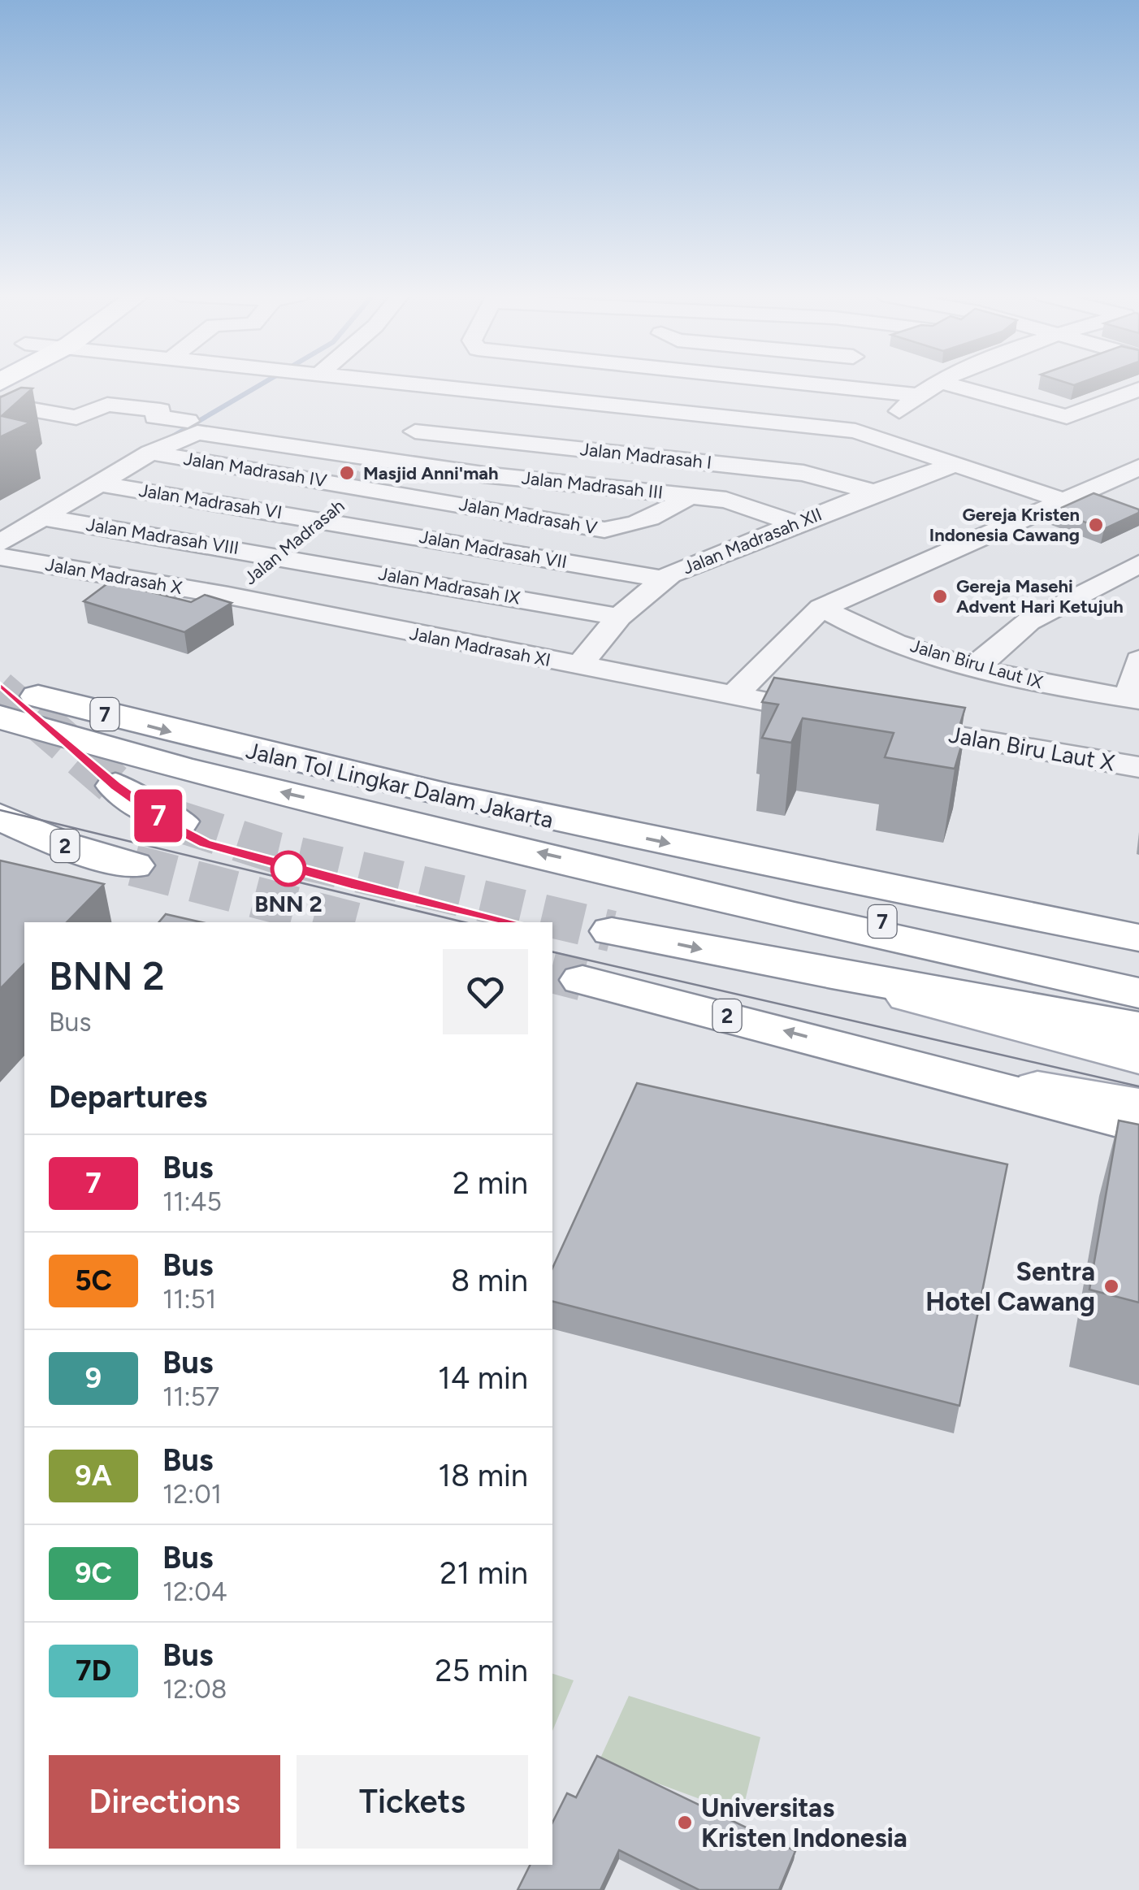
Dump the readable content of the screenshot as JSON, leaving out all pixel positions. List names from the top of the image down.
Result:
{
  "streets": {
    "main road": ["7", "Jalan Tol Lingkar Dalam Jakarta", "2"],
    "street": [
      "Jalan Madrasah I",
      "Jalan Madrasah IV",
      "Jalan Madrasah III",
      "Jalan Madrasah VI",
      "Jalan Madrasah V",
      "Jalan Madrasah VIII",
      "Jalan Madrasah XII",
      "Jalan Madrasah",
      "Jalan Madrasah VII",
      "Jalan Madrasah X",
      "Jalan Madrasah IX",
      "Jalan Madrasah XI",
      "Jalan Biru Laut IX",
      "Jalan Biru Laut X"
    ]
  },
  "crossings": [
    ["Jalan Madrasah I", "Jalan Madrasah XII"],
    ["Jalan Madrasah IV", "Jalan Madrasah V"],
    ["Jalan Madrasah IV", "Jalan Madrasah"],
    ["Jalan Madrasah III", "Jalan Madrasah V"],
    ["Jalan Madrasah III", "Jalan Madrasah XII"],
    ["Jalan Madrasah VI", "Jalan Madrasah"],
    ["Jalan Madrasah VI", "Jalan Madrasah VII"],
    ["Jalan Madrasah V", "Jalan Madrasah"],
    ["Jalan Madrasah VIII", "Jalan Madrasah"],
    ["Jalan Madrasah VIII", "Jalan Madrasah IX"],
    ["Jalan Madrasah XII", "Jalan Madrasah VII"],
    ["Jalan Madrasah XII", "Jalan Madrasah IX"],
    ["Jalan Madrasah XII", "Jalan Madrasah XI"],
    ["Jalan Madrasah", "Jalan Madrasah VII"],
    ["Jalan Madrasah", "Jalan Madrasah X"],
    ["Jalan Madrasah", "Jalan Madrasah IX"],
    ["Jalan Madrasah", "Jalan Madrasah XI"],
    ["Jalan Madrasah X", "Jalan Madrasah XI"],
    ["7", "Jalan Tol Lingkar Dalam Jakarta"]
  ],
  "places": [
    "Masjid Anni'mah",
    "Gereja Kristen Indonesia Cawang",
    "Gereja Masehi Advent Hari Ketujuh",
    "BNN 2",
    "Sentra Hotel Cawang",
    "Universitas Kristen Indonesia"
  ],
  "lines": ["bus line 7"],
  "page": {
    "on_map": "7",
    "heading": [
      ["BNN 2", "Bus"],
      "Departures"
    ],
    "list": [
      {
        "mark": "7",
        "name": "Bus",
        "note": "11:45",
        "value": "2 min"
      },
      {
        "mark": "5C",
        "name": "Bus",
        "note": "11:51",
        "value": "8 min"
      },
      {
        "mark": "9",
        "name": "Bus",
        "note": "11:57",
        "value": "14 min"
      },
      {
        "mark": "9A",
        "name": "Bus",
        "note": "12:01",
        "value": "18 min"
      },
      {
        "mark": "9C",
        "name": "Bus",
        "note": "12:04",
        "value": "21 min"
      },
      {
        "mark": "7D",
        "name": "Bus",
        "note": "12:08",
        "value": "25 min"
      }
    ],
    "buttons": ["Directions", "Tickets"]
  }
}
